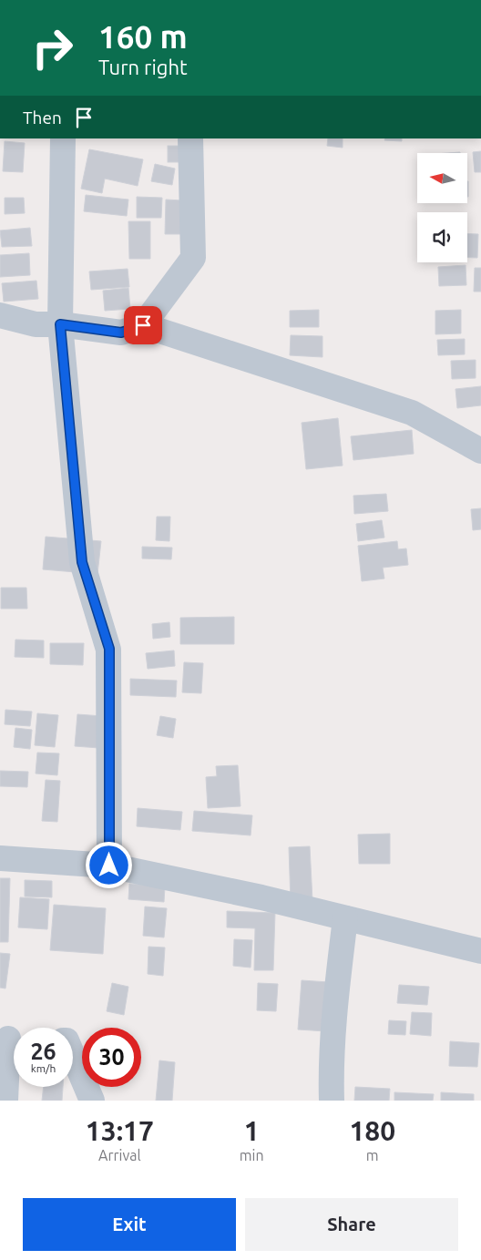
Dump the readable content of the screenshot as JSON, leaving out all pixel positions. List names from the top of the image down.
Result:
{
  "north": "left",
  "page": {
    "turn": ["160 m", "Turn right"],
    "then": "Then",
    "speed": "26 km/h",
    "limit": "30",
    "eta": [
      "13:17",
      "Arrival",
      "1",
      "min",
      "180",
      "m"
    ],
    "buttons": ["Exit", "Share"]
  }
}
